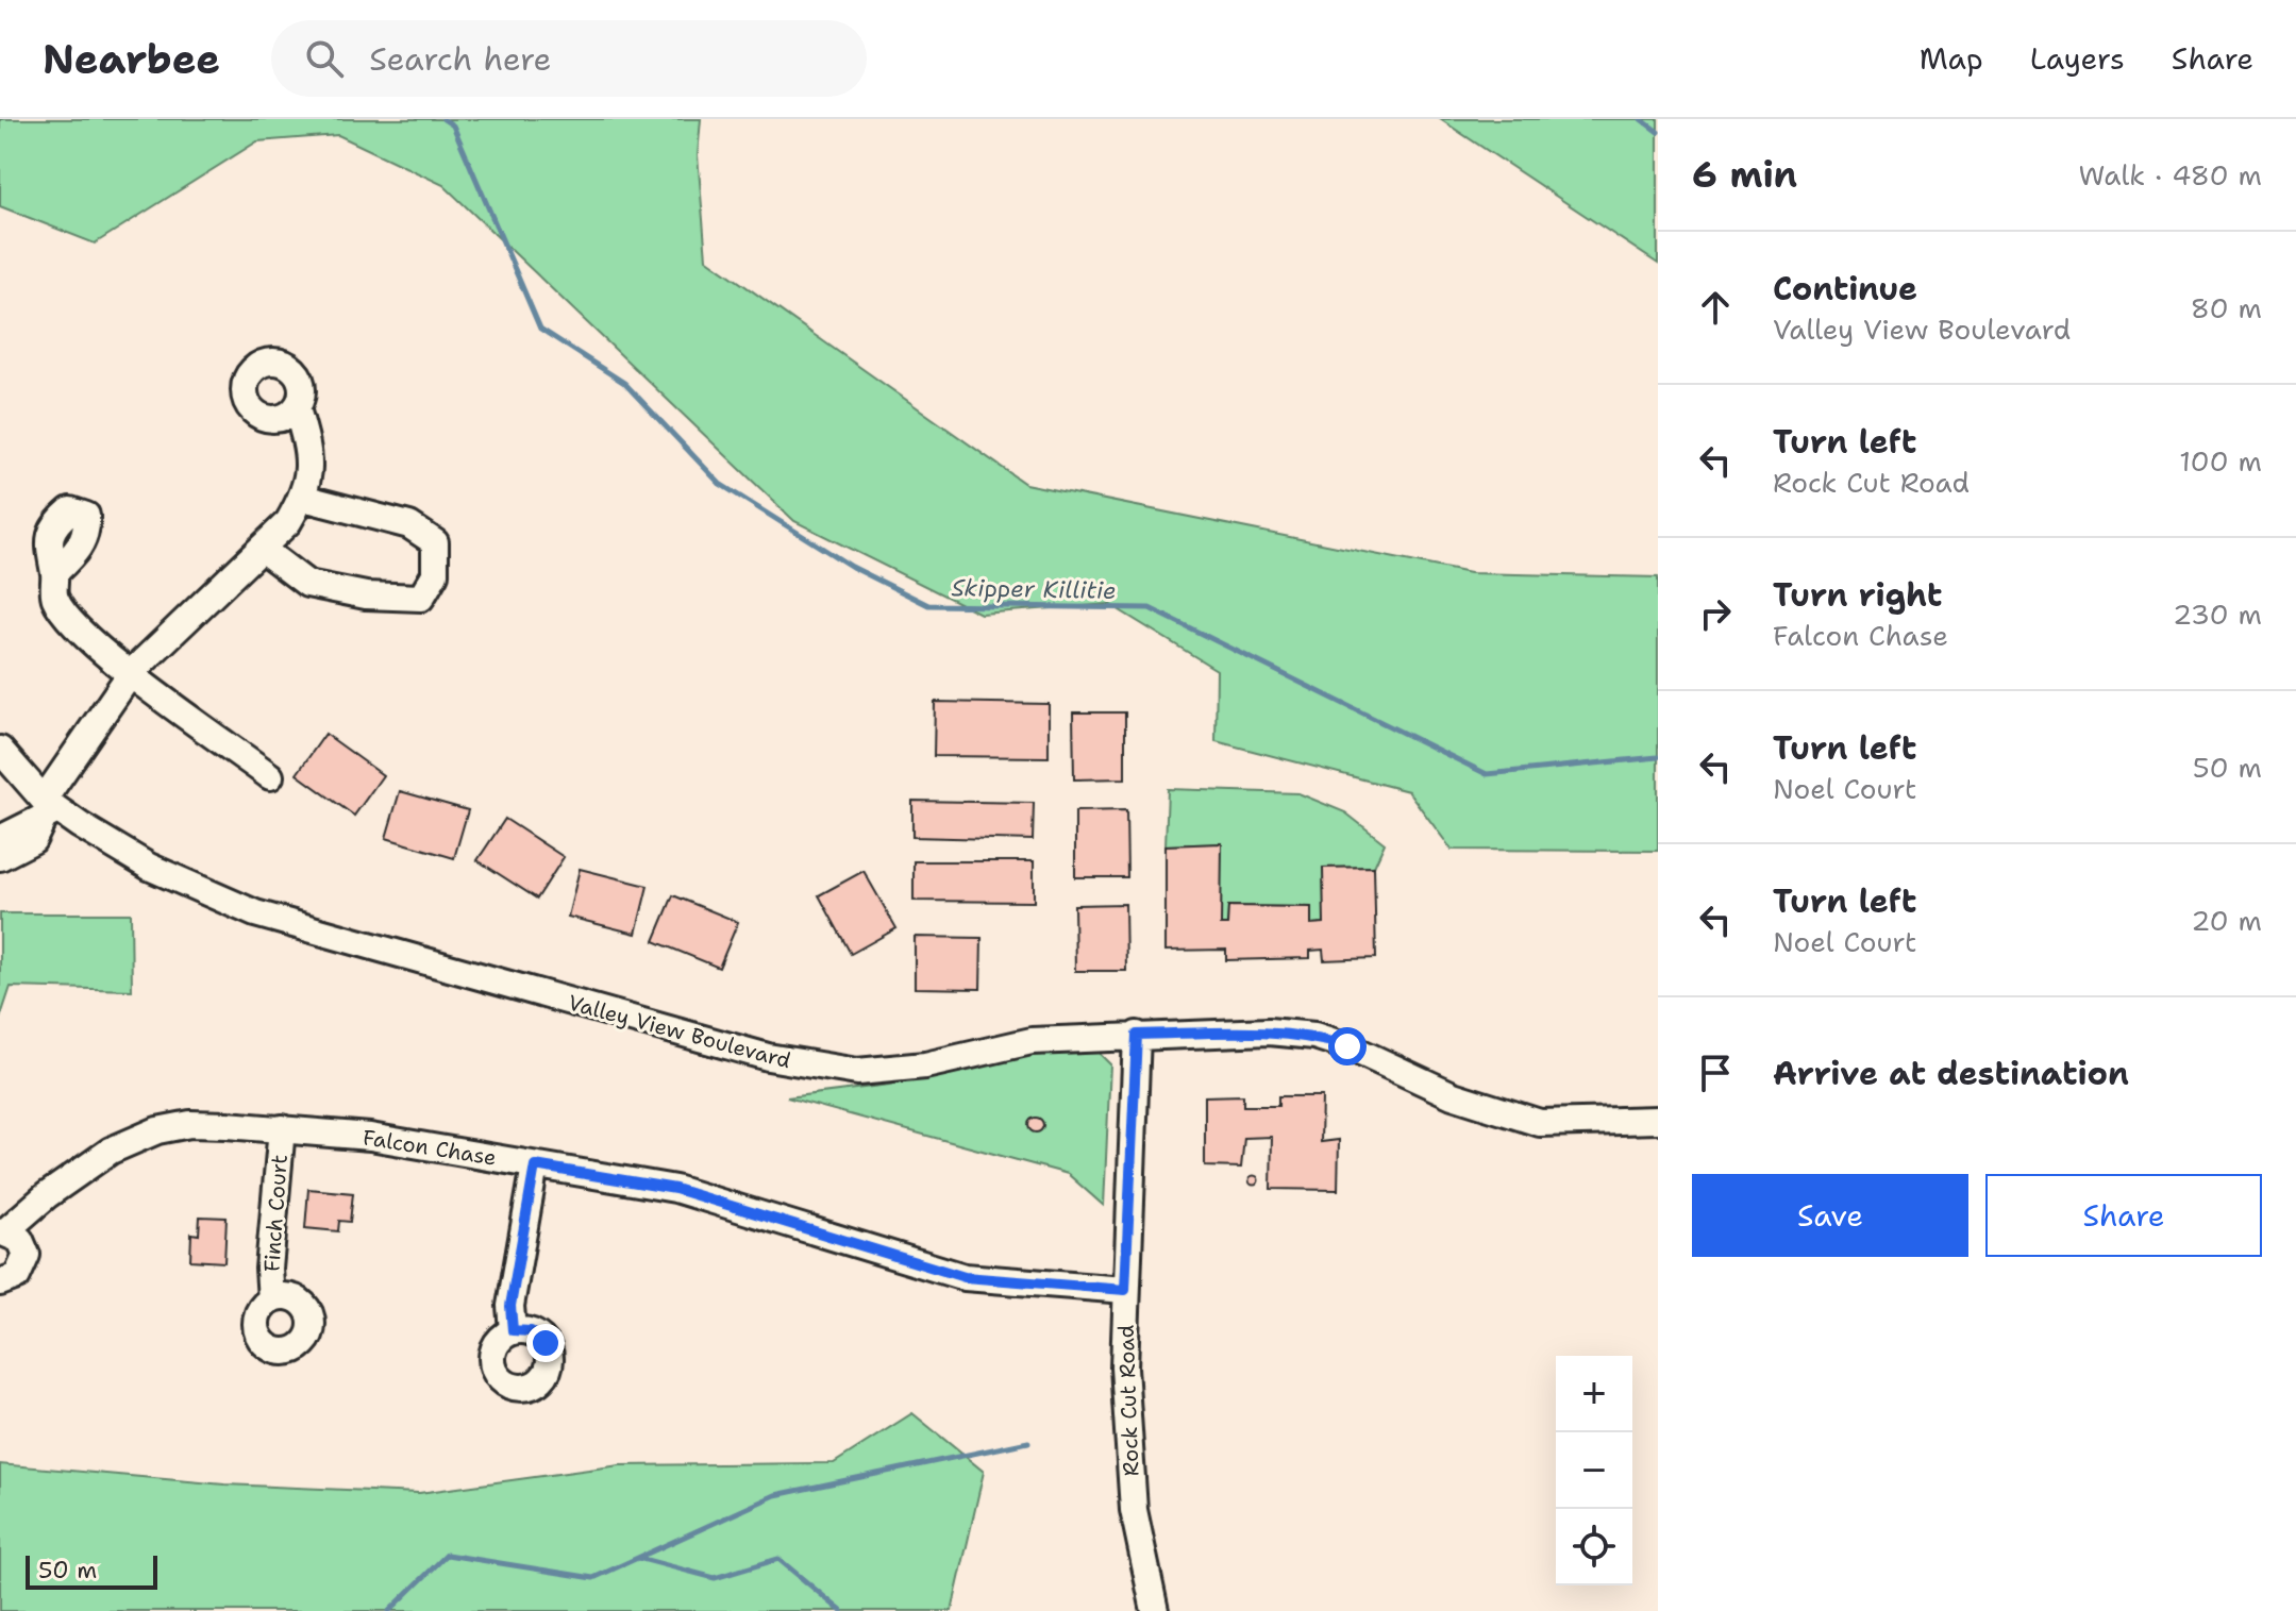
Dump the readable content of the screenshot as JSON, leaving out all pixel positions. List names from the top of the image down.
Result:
{
  "streets": {
    "street": [
      "Valley View Boulevard",
      "Falcon Chase",
      "Finch Court",
      "Rock Cut Road"
    ]
  },
  "crossings": [
    ["Valley View Boulevard", "Rock Cut Road"],
    ["Falcon Chase", "Finch Court"],
    ["Falcon Chase", "Rock Cut Road"]
  ],
  "water": ["Skipper Killitie"],
  "scale_bar": "50 m",
  "page": {
    "header": "Nearbee",
    "search": "Search here",
    "nav": ["Map", "Layers", "Share"],
    "heading": ["6 min", "Walk · 480 m"],
    "list": [
      ["Continue", "Valley View Boulevard", "80 m"],
      ["Turn left", "Rock Cut Road", "100 m"],
      ["Turn right", "Falcon Chase", "230 m"],
      ["Turn left", "Noel Court", "50 m"],
      ["Turn left", "Noel Court", "20 m"],
      "Arrive at destination"
    ],
    "buttons": ["Save", "Share"],
    "map_buttons": ["+", "−"],
    "scale": "50 m"
  }
}
